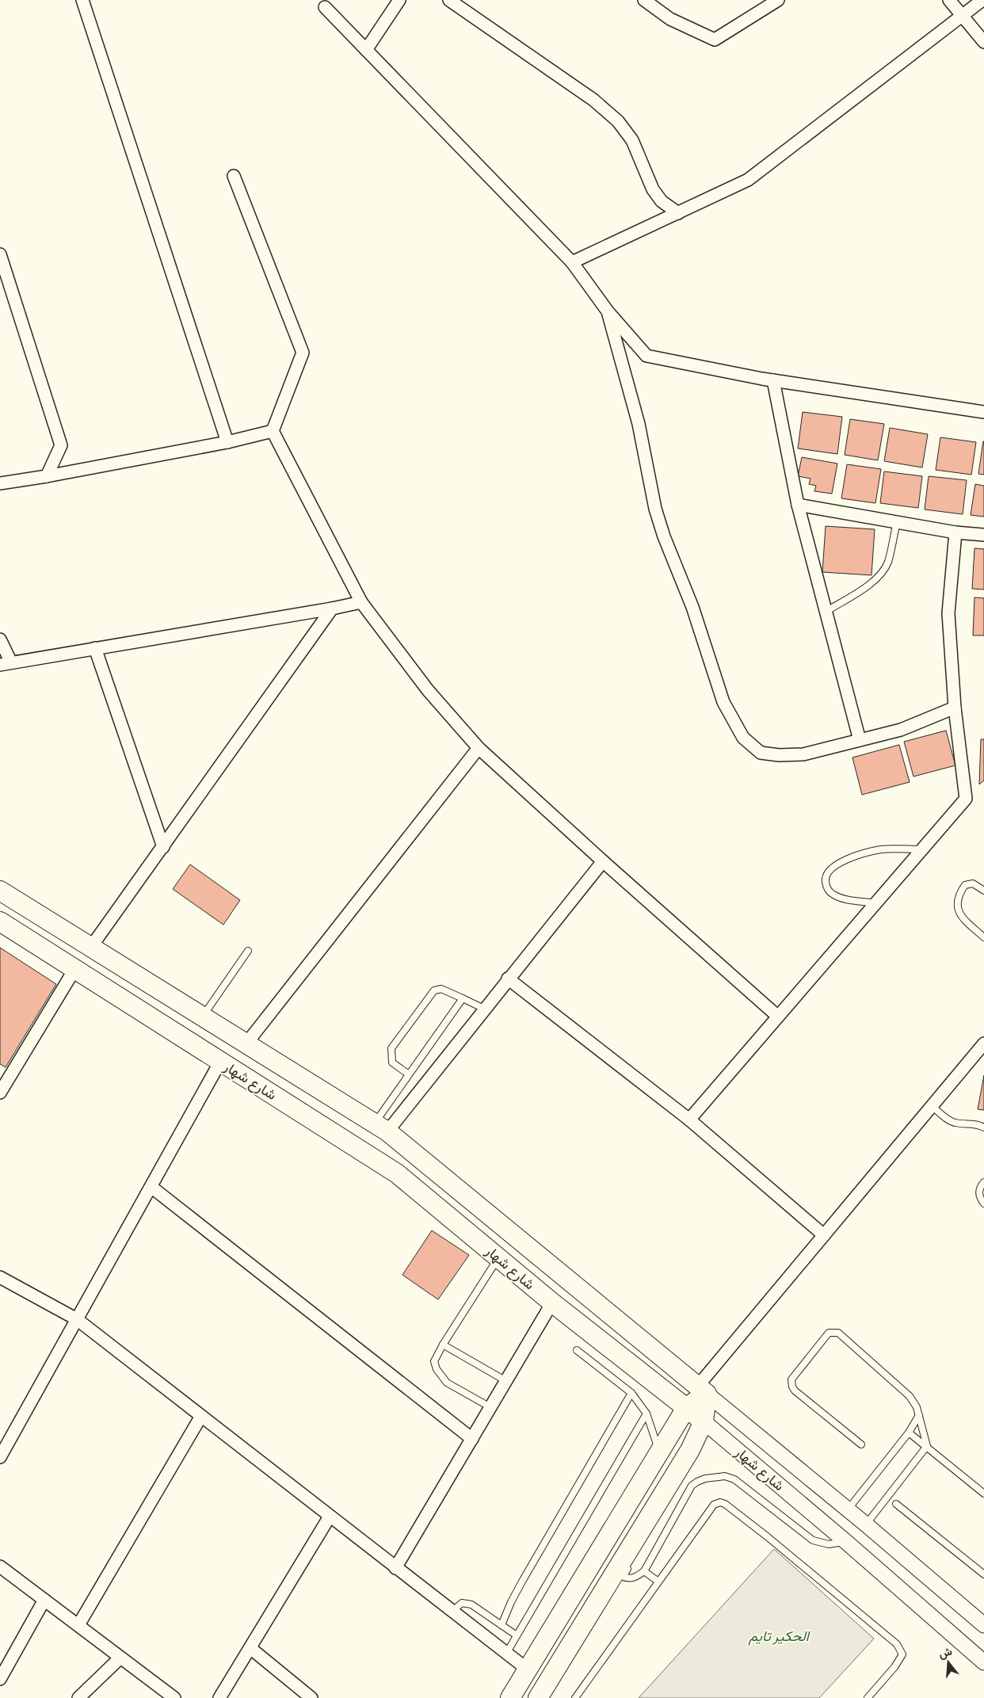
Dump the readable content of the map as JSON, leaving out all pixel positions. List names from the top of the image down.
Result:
{
  "streets": {
    "main road": ["شارع شهار"]
  },
  "parks": ["الحكير تايم"],
  "north": "top"
}
